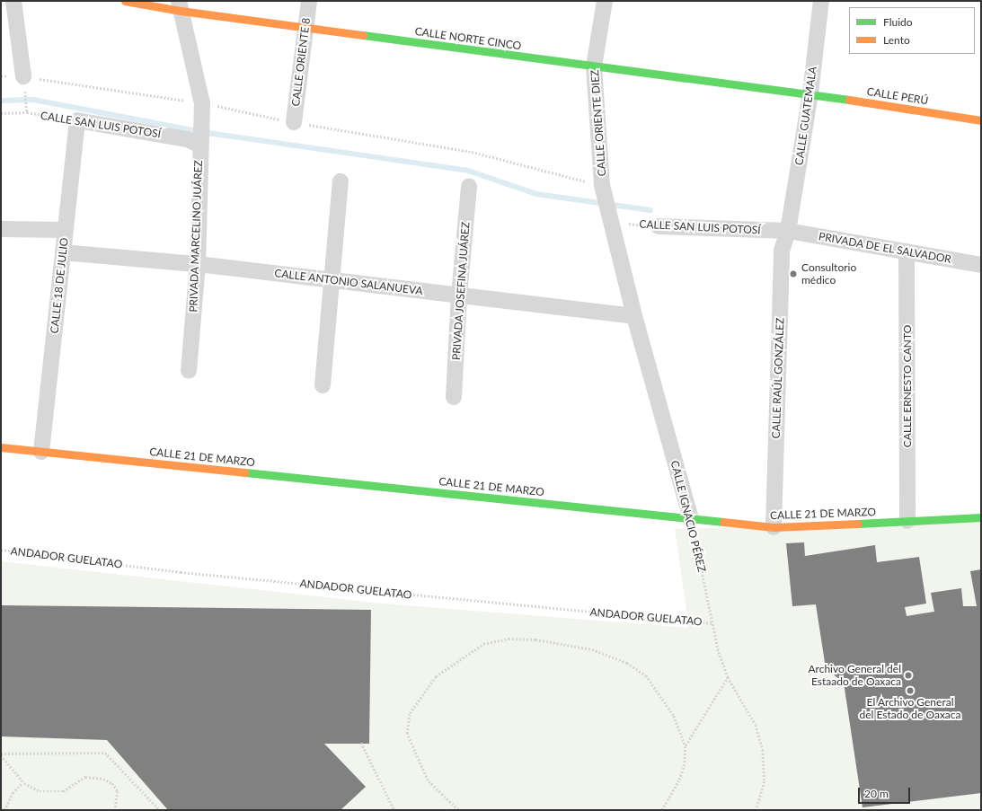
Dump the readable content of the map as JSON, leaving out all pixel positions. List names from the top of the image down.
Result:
{
  "streets": {
    "street": [
      "CALLE NORTE CINCO",
      "CALLE ORIENTE 8",
      "CALLE PERÚ",
      "CALLE GUATEMALA",
      "CALLE ORIENTE DIEZ",
      "CALLE SAN LUIS POTOSÍ",
      "PRIVADA MARCELINO JUÁREZ",
      "PRIVADA DE EL SALVADOR",
      "CALLE ANTONIO SALANUEVA",
      "CALLE 18 DE JULIO",
      "PRIVADA JOSEFINA JUÁREZ",
      "CALLE RAÚL GONZÁLEZ",
      "CALLE ERNESTO CANTO",
      "CALLE 21 DE MARZO",
      "CALLE IGNACIO PÉREZ"
    ],
    "path": ["ANDADOR GUELATAO"]
  },
  "crossings": [
    ["CALLE NORTE CINCO", "CALLE ORIENTE 8"],
    ["CALLE NORTE CINCO", "CALLE PERÚ"],
    ["CALLE NORTE CINCO", "CALLE GUATEMALA"],
    ["CALLE NORTE CINCO", "CALLE ORIENTE DIEZ"],
    ["CALLE NORTE CINCO", "PRIVADA MARCELINO JUÁREZ"],
    ["CALLE PERÚ", "CALLE GUATEMALA"],
    ["CALLE GUATEMALA", "CALLE SAN LUIS POTOSÍ"],
    ["CALLE GUATEMALA", "PRIVADA DE EL SALVADOR"],
    ["CALLE GUATEMALA", "CALLE RAÚL GONZÁLEZ"],
    ["CALLE ORIENTE DIEZ", "CALLE SAN LUIS POTOSÍ"],
    ["CALLE ORIENTE DIEZ", "CALLE IGNACIO PÉREZ"],
    ["CALLE SAN LUIS POTOSÍ", "PRIVADA MARCELINO JUÁREZ"],
    ["CALLE SAN LUIS POTOSÍ", "PRIVADA DE EL SALVADOR"],
    ["CALLE SAN LUIS POTOSÍ", "CALLE 18 DE JULIO"],
    ["CALLE SAN LUIS POTOSÍ", "CALLE RAÚL GONZÁLEZ"],
    ["CALLE SAN LUIS POTOSÍ", "CALLE IGNACIO PÉREZ"],
    ["PRIVADA MARCELINO JUÁREZ", "CALLE ANTONIO SALANUEVA"],
    ["PRIVADA DE EL SALVADOR", "CALLE RAÚL GONZÁLEZ"],
    ["PRIVADA DE EL SALVADOR", "CALLE ERNESTO CANTO"],
    ["CALLE ANTONIO SALANUEVA", "CALLE 18 DE JULIO"],
    ["CALLE ANTONIO SALANUEVA", "PRIVADA JOSEFINA JUÁREZ"],
    ["CALLE ANTONIO SALANUEVA", "CALLE IGNACIO PÉREZ"],
    ["CALLE 18 DE JULIO", "CALLE 21 DE MARZO"],
    ["CALLE RAÚL GONZÁLEZ", "CALLE 21 DE MARZO"],
    ["CALLE ERNESTO CANTO", "CALLE 21 DE MARZO"],
    ["CALLE 21 DE MARZO", "CALLE IGNACIO PÉREZ"],
    ["CALLE IGNACIO PÉREZ", "ANDADOR GUELATAO"]
  ],
  "places": ["Consultorio médico", "Archivo General del Estaado de Oaxaca", "El Archivo General del Estado de Oaxaca"],
  "legend": ["Fluido", "Lento"],
  "scale_bar": "20 m"
}
